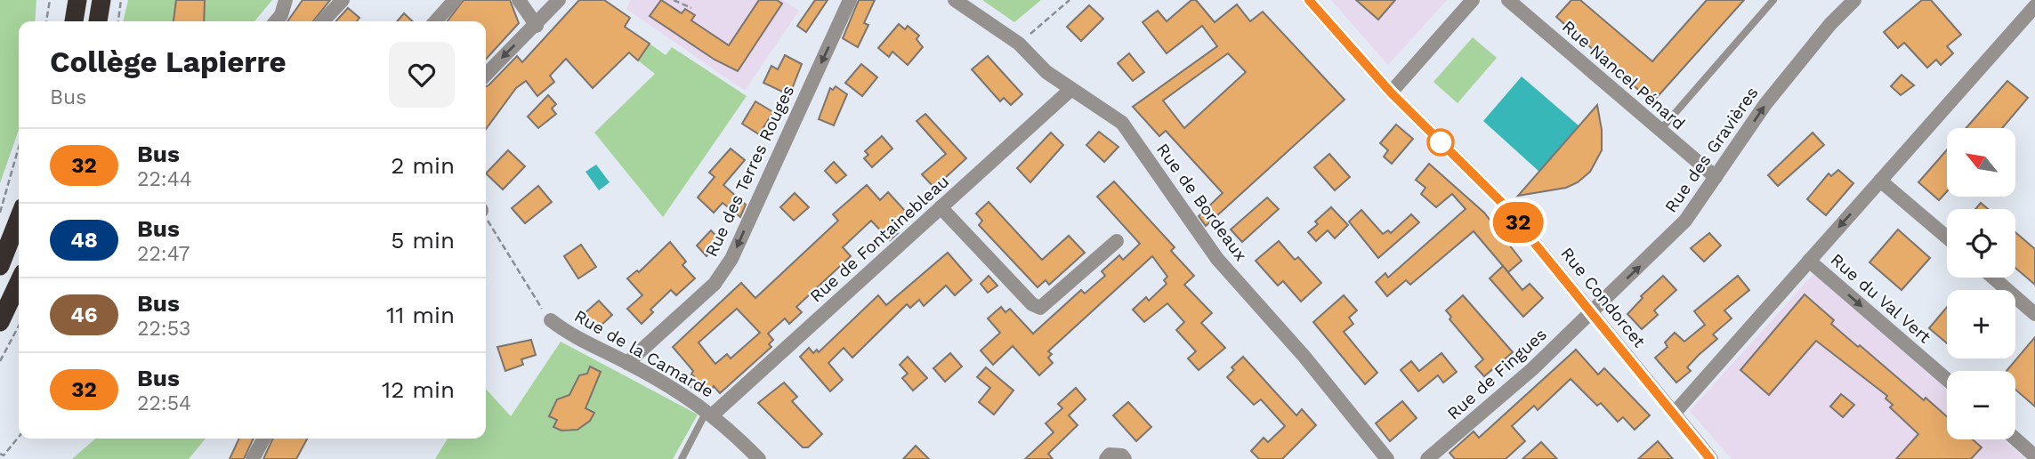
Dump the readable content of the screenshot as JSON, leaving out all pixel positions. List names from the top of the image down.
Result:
{
  "streets": {
    "street": [
      "Rue Nancel Pénard",
      "Rue des Gravières",
      "Rue des Terres Rouges",
      "Rue de Bordeaux",
      "Rue de Fontainebleau",
      "Rue Condorcet",
      "Rue du Val Vert",
      "Rue de la Camarde",
      "Rue de Fingues"
    ]
  },
  "crossings": [
    ["Rue Nancel Pénard", "Rue des Gravières"],
    ["Rue des Gravières", "Rue Condorcet"],
    ["Rue des Gravières", "Rue de Fingues"],
    ["Rue des Terres Rouges", "Rue de la Camarde"],
    ["Rue de Bordeaux", "Rue de Fontainebleau"],
    ["Rue de Fontainebleau", "Rue de la Camarde"],
    ["Rue Condorcet", "Rue de Fingues"]
  ],
  "one_way": ["Rue des Terres Rouges"],
  "lines": ["bus line 32"],
  "north": "top left",
  "page": {
    "on_map": "32",
    "heading": ["Collège Lapierre", "Bus"],
    "list": [
      {
        "mark": "32",
        "name": "Bus",
        "note": "22:44",
        "value": "2 min"
      },
      {
        "mark": "48",
        "name": "Bus",
        "note": "22:47",
        "value": "5 min"
      },
      {
        "mark": "46",
        "name": "Bus",
        "note": "22:53",
        "value": "11 min"
      },
      {
        "mark": "32",
        "name": "Bus",
        "note": "22:54",
        "value": "12 min"
      }
    ],
    "map_buttons": ["+", "−"]
  }
}
